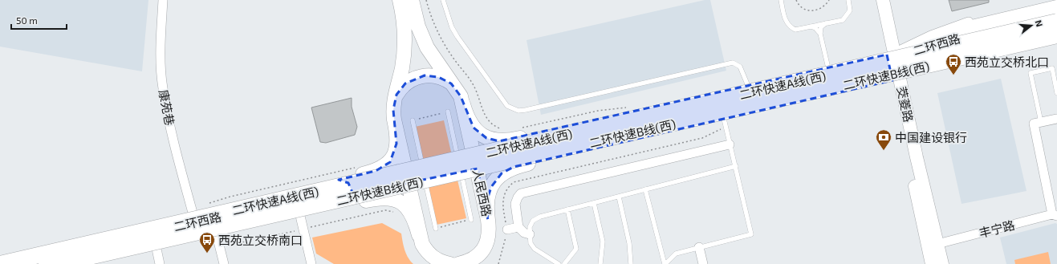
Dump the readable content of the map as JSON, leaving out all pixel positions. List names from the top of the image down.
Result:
{
  "streets": {
    "highway": ["二环快速B线(西)", "二环快速A线(西)"],
    "main road": ["二环西路", "人民西路"],
    "street": ["茭菱路", "康苑巷", "丰宁路"]
  },
  "crossings": [
    ["二环西路", "茭菱路"],
    ["茭菱路", "丰宁路"]
  ],
  "places": {
    "bus stop": ["西苑立交桥北口", "西苑立交桥南口"],
    "bank": ["中国建设银行"]
  },
  "scale_bar": "50 m",
  "north": "right"
}
